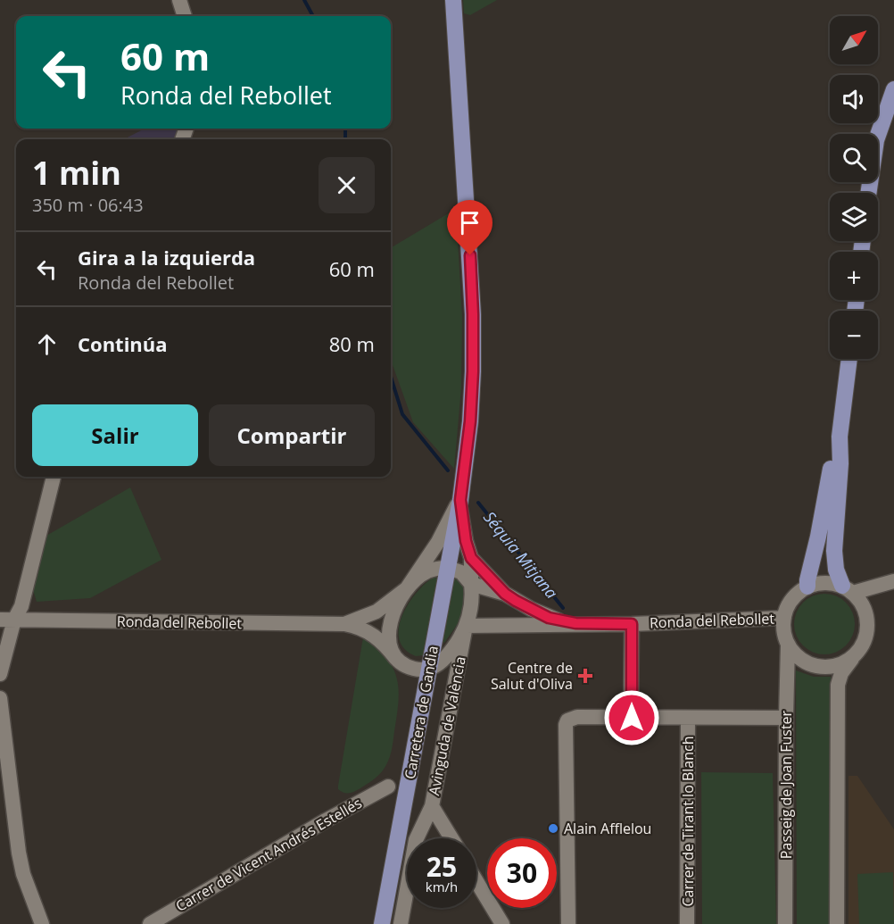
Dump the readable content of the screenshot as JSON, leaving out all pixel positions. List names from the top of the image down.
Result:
{
  "streets": {
    "main road": ["Carretera de Gandia"],
    "street": [
      "Ronda del Rebollet",
      "Avinguda de València",
      "Passeig de Joan Fuster",
      "Carrer de Tirant lo Blanch",
      "Carrer de Vicent Andrés Estellés"
    ]
  },
  "crossings": [
    ["Ronda del Rebollet", "Carretera de Gandia"],
    ["Ronda del Rebollet", "Avinguda de València"],
    ["Ronda del Rebollet", "Passeig de Joan Fuster"],
    ["Carretera de Gandia", "Avinguda de València"]
  ],
  "water": ["Séquia Mitjana"],
  "places": {
    "health": ["Centre de Salut d'Oliva"],
    "other": ["Alain Afflelou"]
  },
  "north": "top right",
  "page": {
    "map_buttons": ["+", "−"],
    "turn": ["60 m", "Ronda del Rebollet"],
    "heading": ["1 min", "350 m · 06:43"],
    "list": [
      {
        "name": "Gira a la izquierda",
        "note": "Ronda del Rebollet",
        "value": "60 m"
      },
      {
        "name": "Continúa",
        "value": "80 m"
      }
    ],
    "buttons": ["Salir", "Compartir"],
    "speed": "25 km/h",
    "limit": "30"
  }
}
